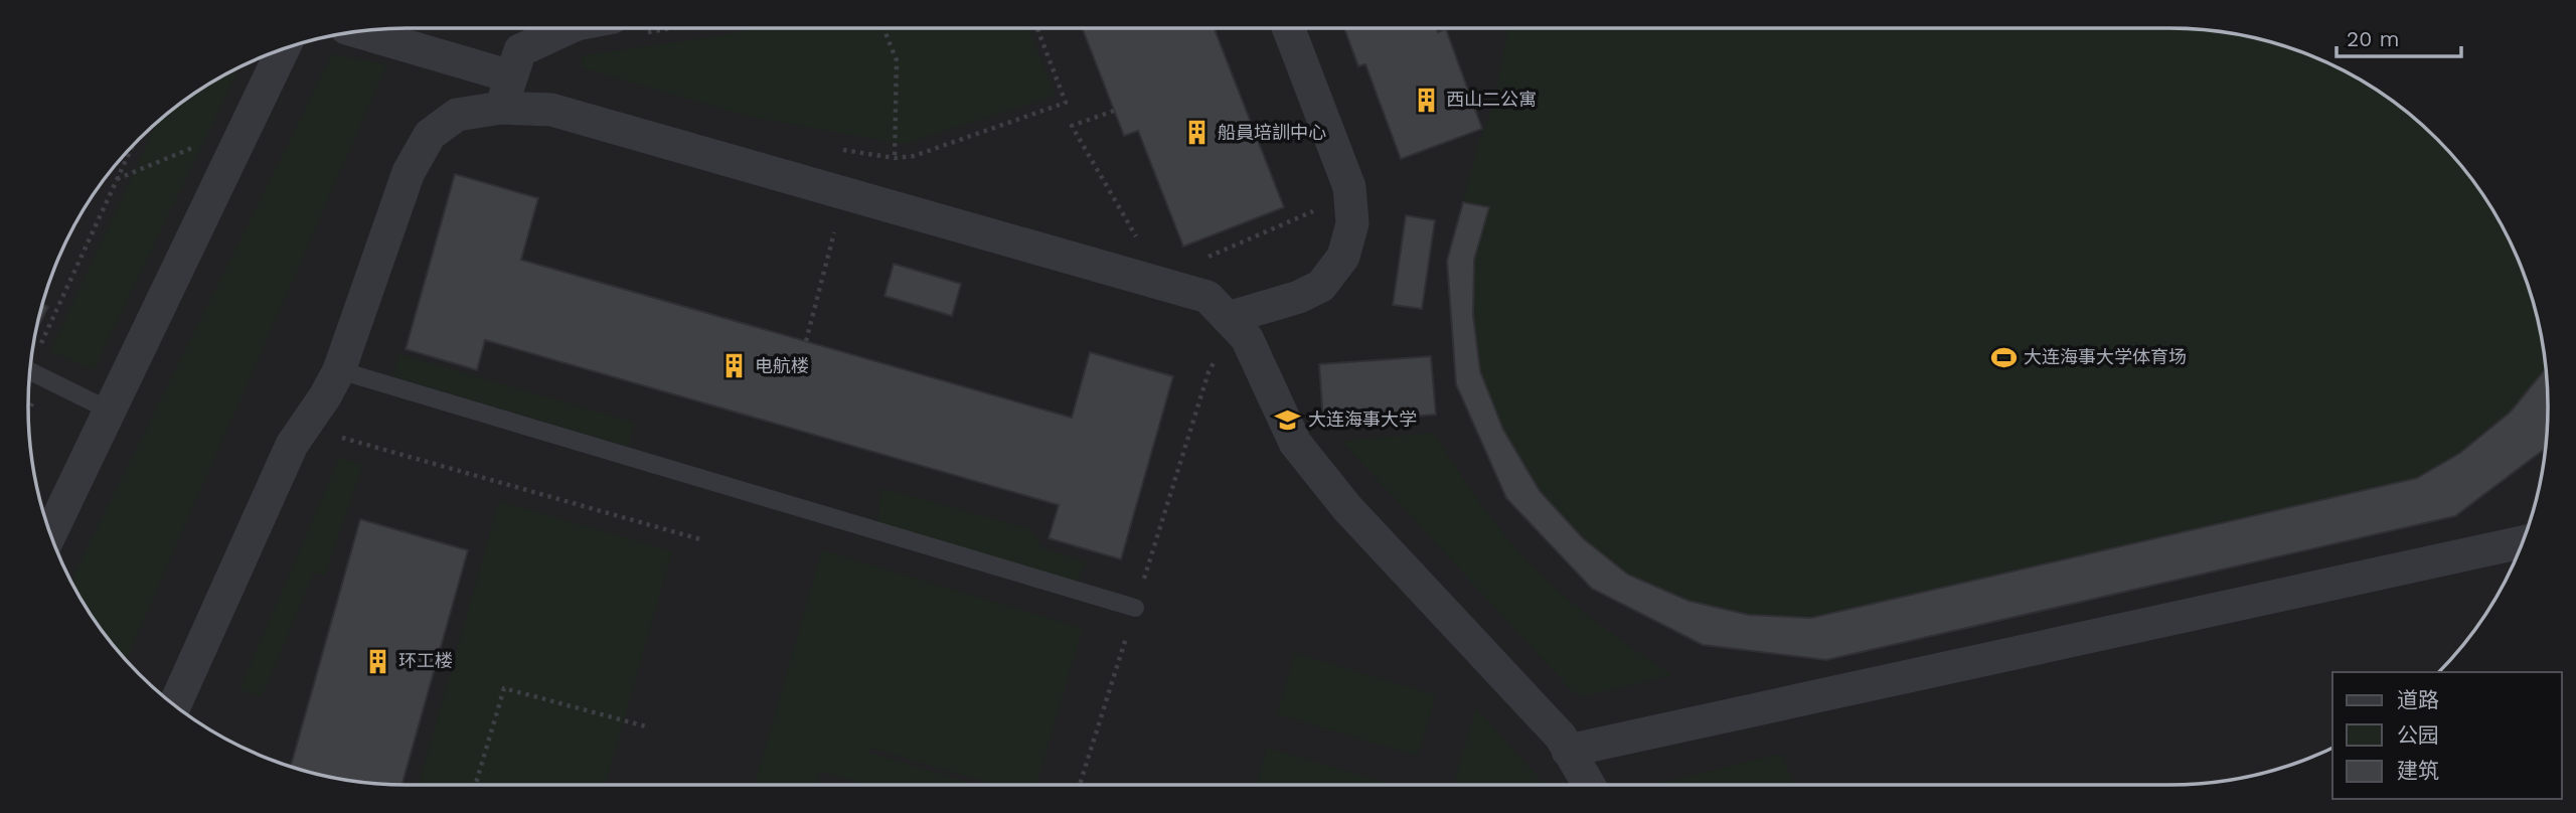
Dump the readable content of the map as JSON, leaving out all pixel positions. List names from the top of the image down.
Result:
{
  "places": {
    "building": [
      "西山二公寓",
      "船員培訓中心",
      "电航楼",
      "环工楼"
    ],
    "sports": ["大连海事大学体育场"],
    "school or university": ["大连海事大学"]
  },
  "legend": ["道路", "公园", "建筑"],
  "scale_bar": "20 m"
}
